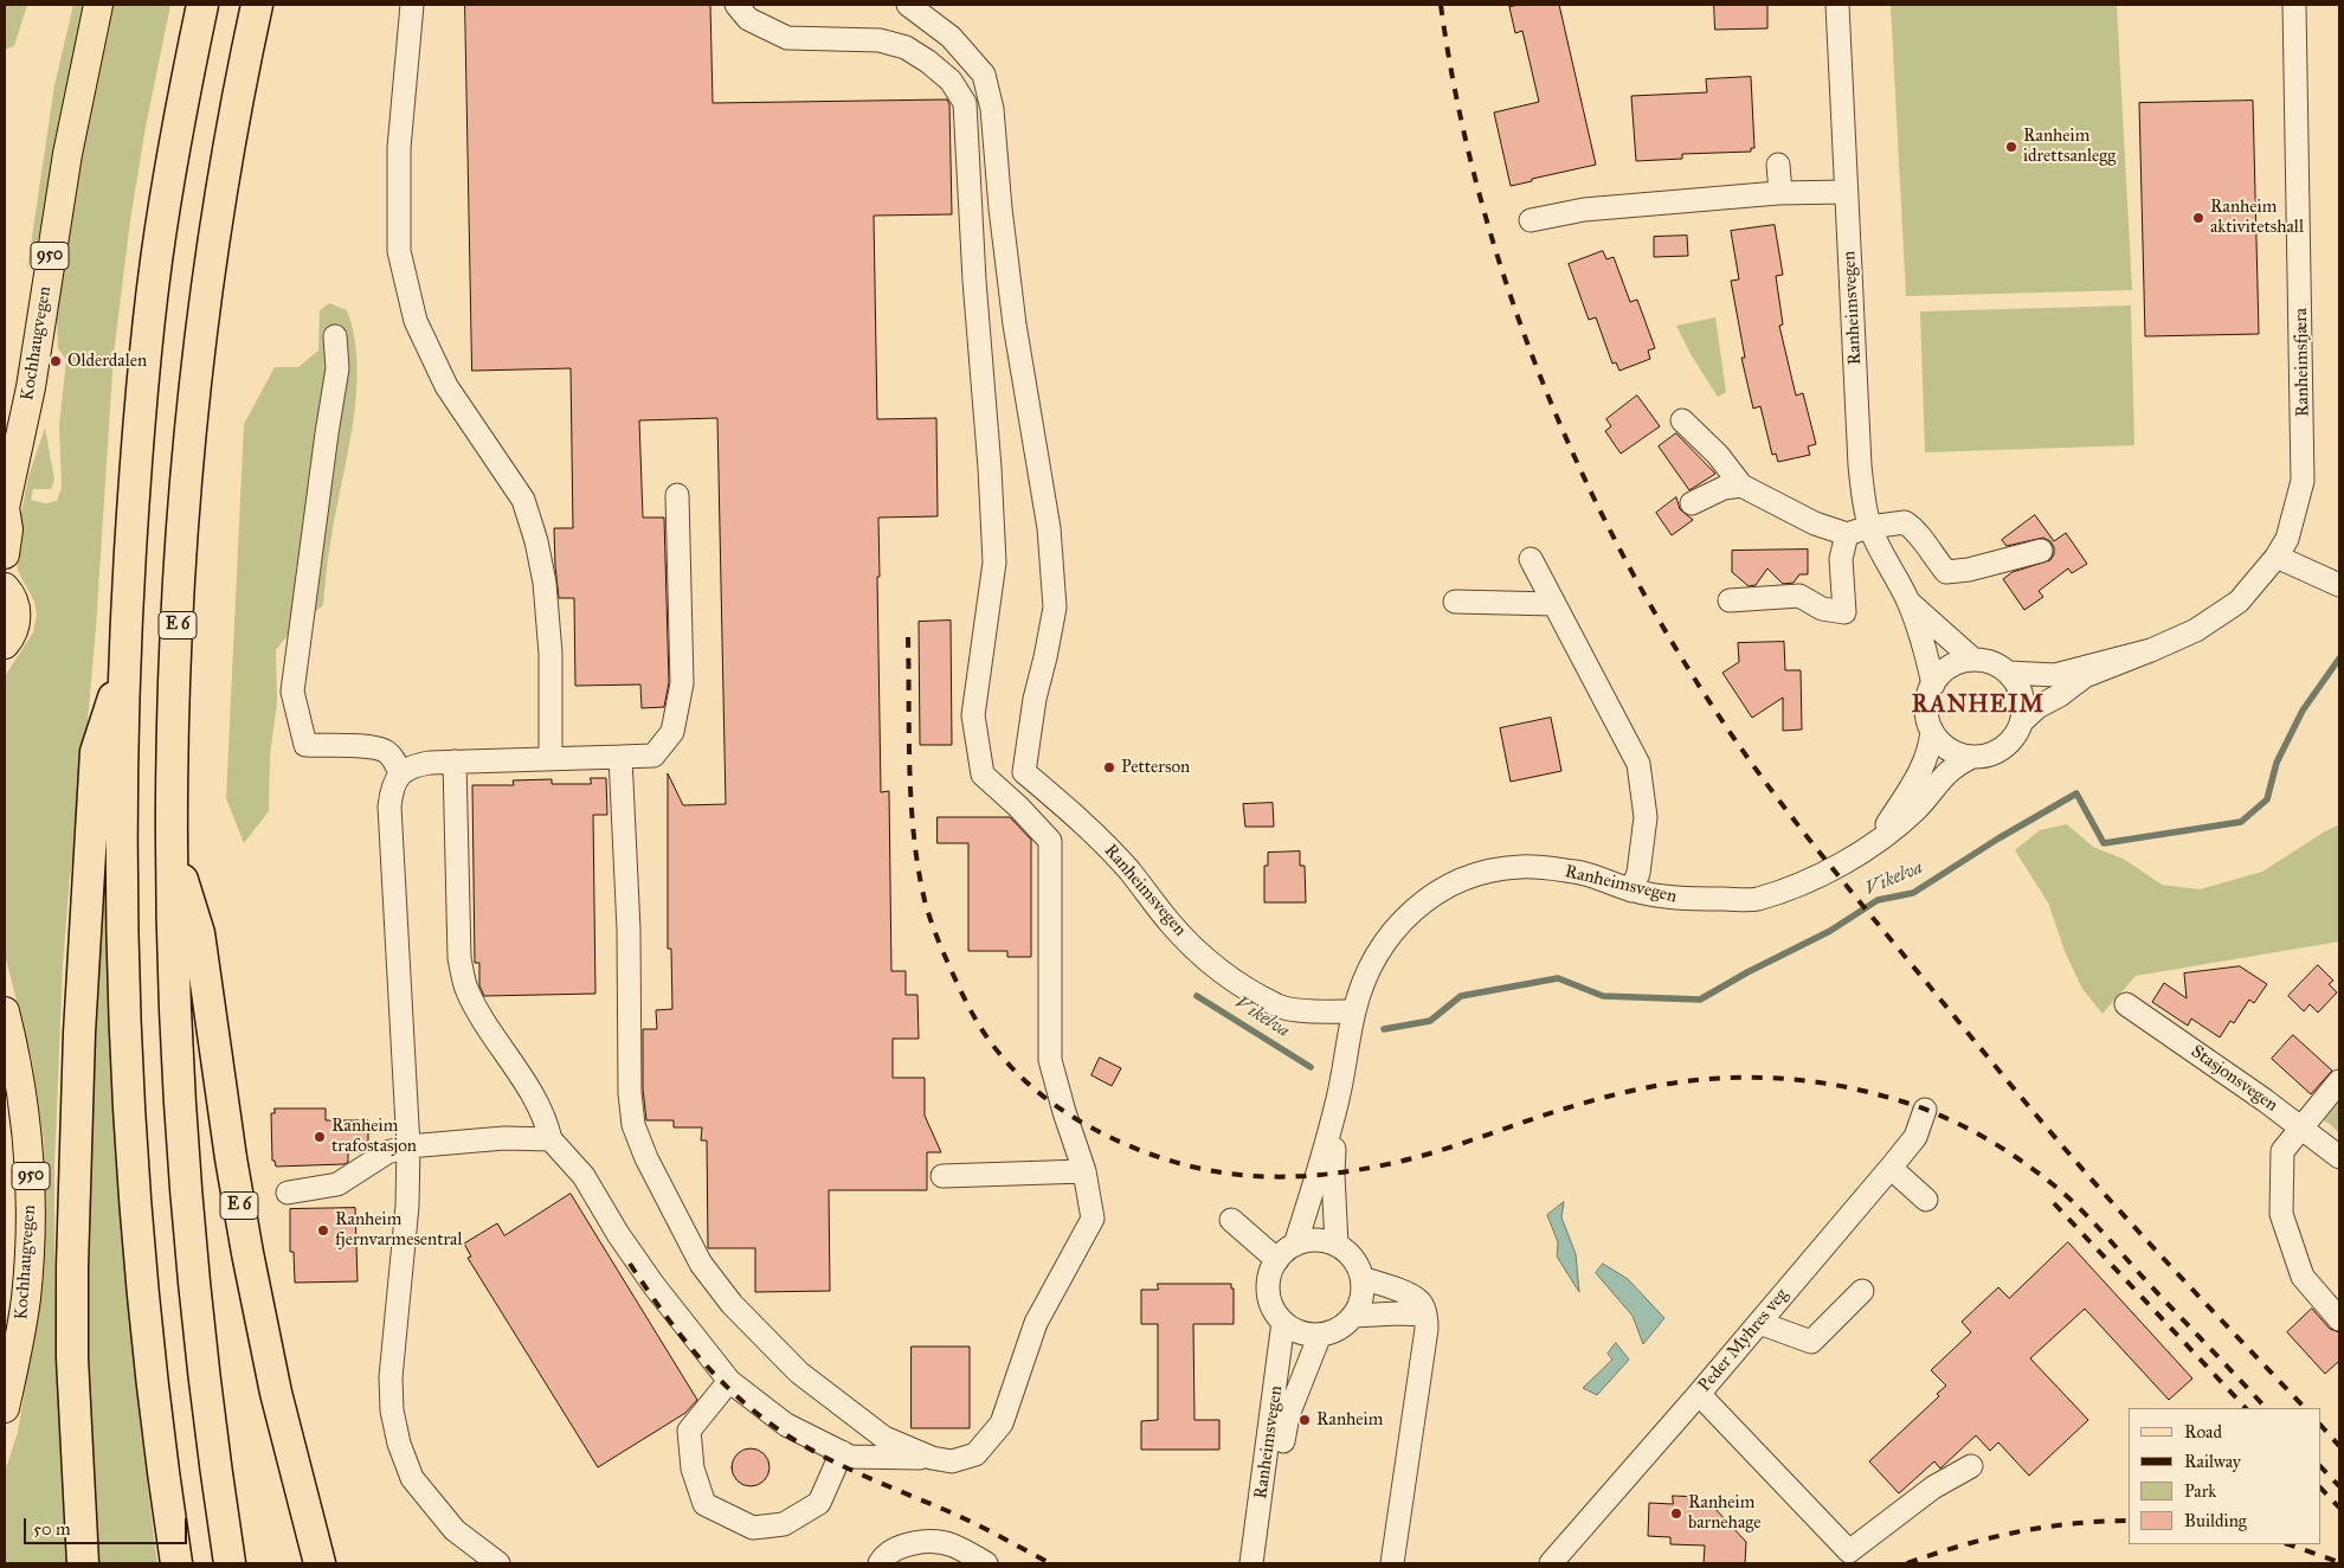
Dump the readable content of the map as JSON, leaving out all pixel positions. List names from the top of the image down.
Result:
{
  "streets": {
    "highway": ["E 6"],
    "main road": ["950", "Kochhaugvegen"],
    "street": [
      "Ranheimsvegen",
      "Ranheimsfjæra",
      "Stasjonsvegen",
      "Peder Myhres veg"
    ]
  },
  "crossings": [
    ["Ranheimsvegen", "Ranheimsfjæra"]
  ],
  "districts": ["RANHEIM"],
  "water": ["Vikelva"],
  "places": [
    "Ranheim idrettsanlegg",
    "Ranheim aktivitetshall",
    "Olderdalen",
    "Petterson",
    "Ranheim trafostasjon",
    "Ranheim fjernvarmesentral",
    "Ranheim",
    "Ranheim barnehage"
  ],
  "legend": [
    "Road",
    "Railway",
    "Park",
    "Building"
  ],
  "scale_bar": "50 m"
}
